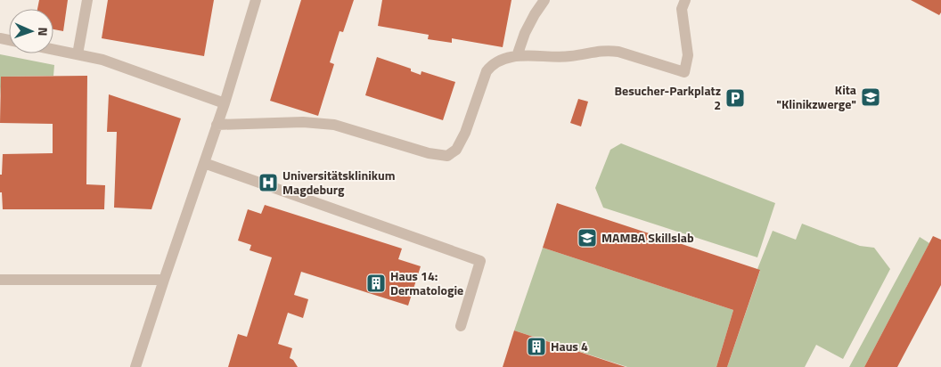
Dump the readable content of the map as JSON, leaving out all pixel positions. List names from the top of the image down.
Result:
{
  "places": {
    "school or university": ["Kita \"Klinikzwerge\"", "MAMBA Skillslab"],
    "parking": ["Besucher-Parkplatz 2"],
    "hospital": ["Universitätsklinikum Magdeburg"],
    "building": ["Haus 14: Dermatologie", "Haus 4"]
  },
  "north": "right"
}
